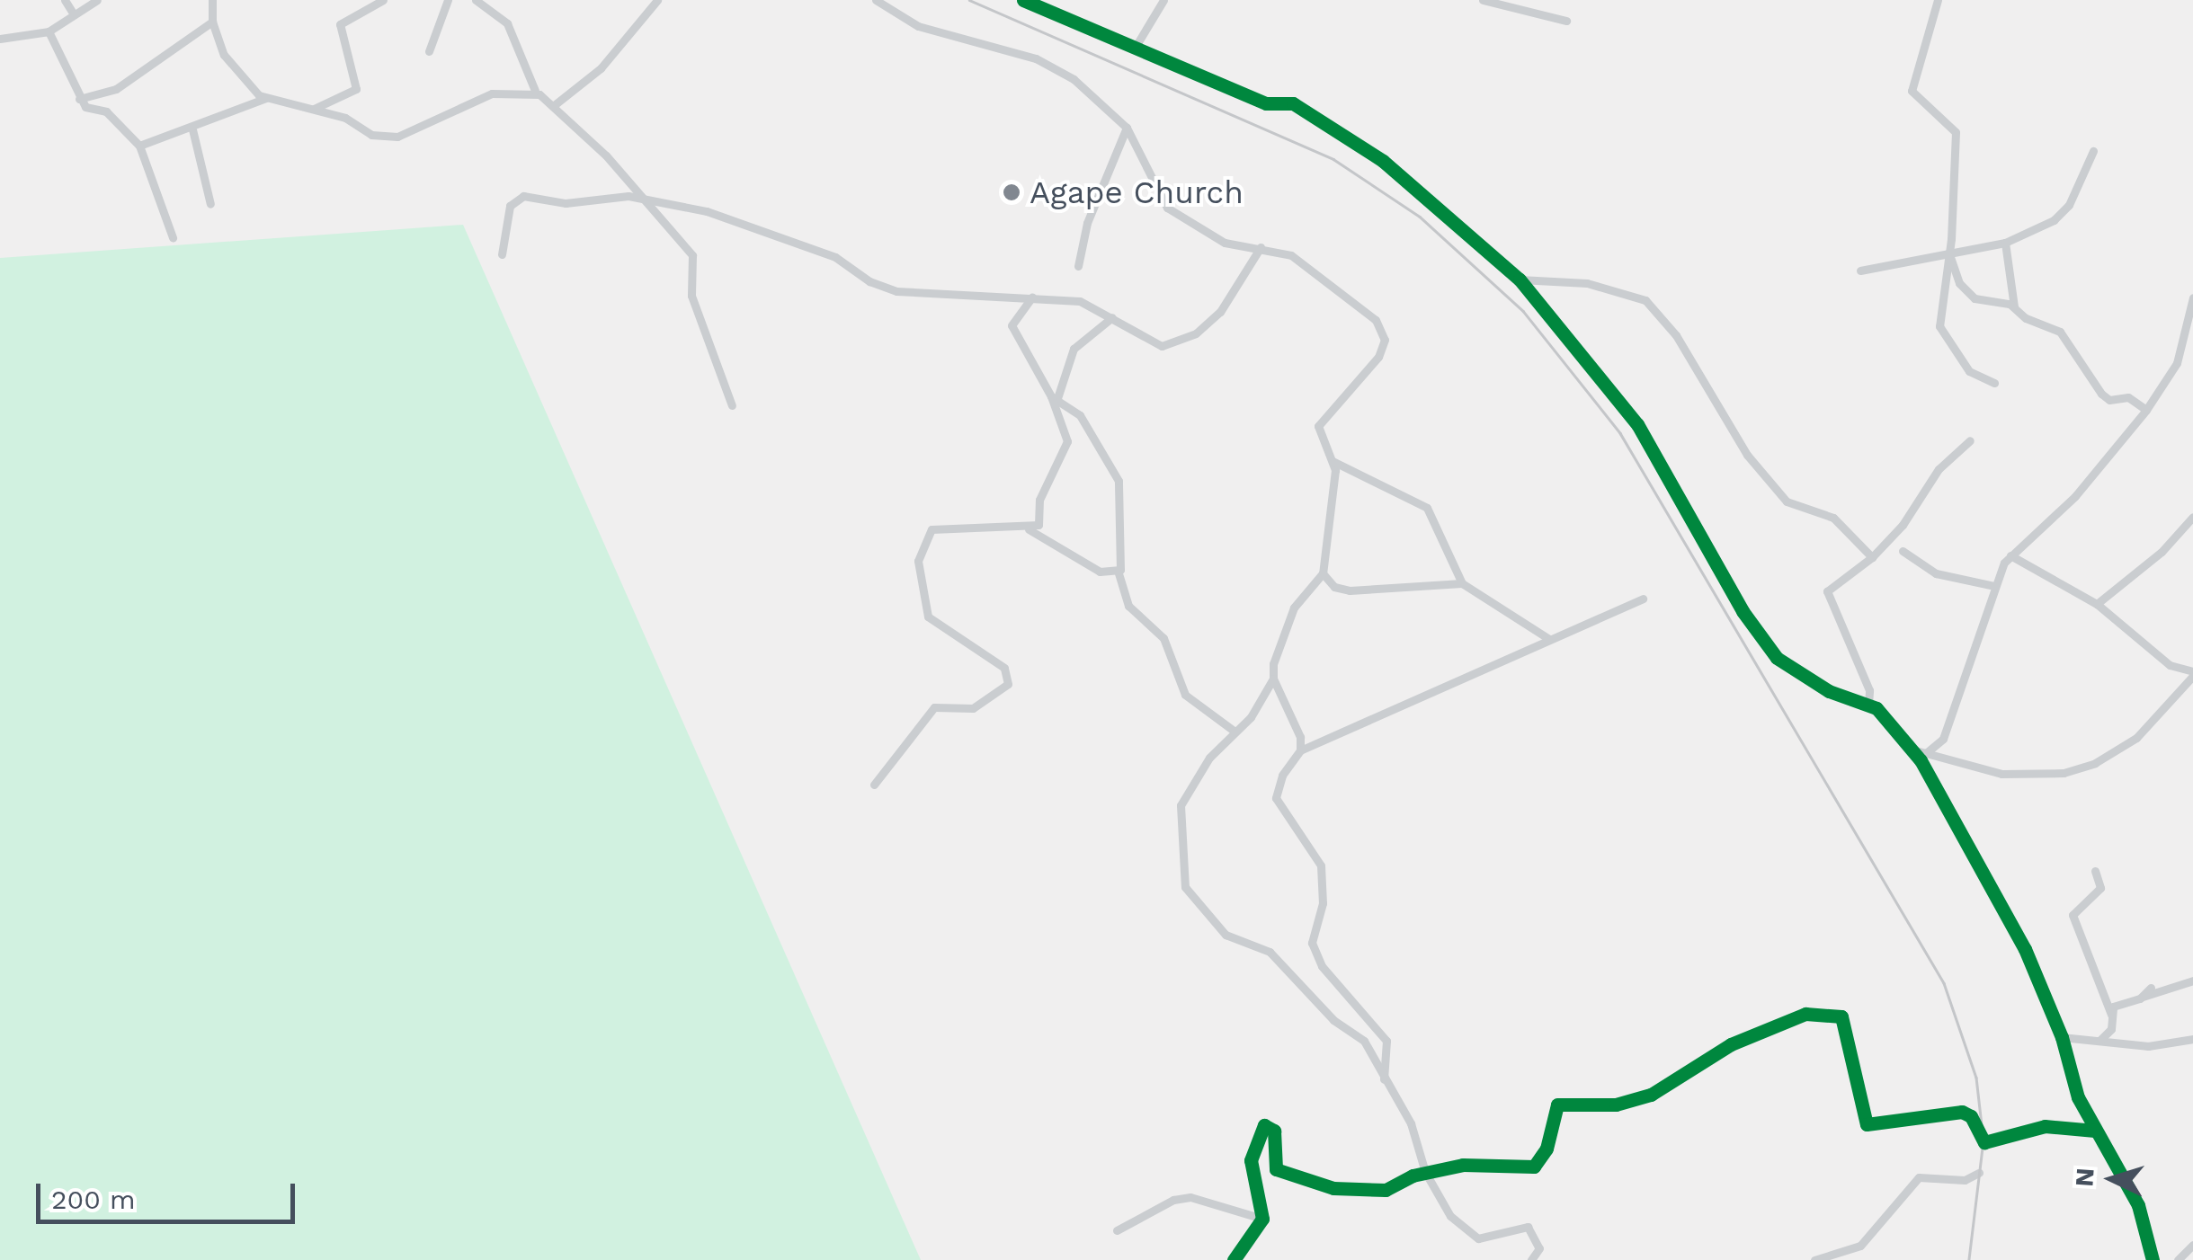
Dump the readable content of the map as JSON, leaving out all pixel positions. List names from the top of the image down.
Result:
{
  "places": ["Agape Church"],
  "scale_bar": "200 m",
  "north": "left"
}
